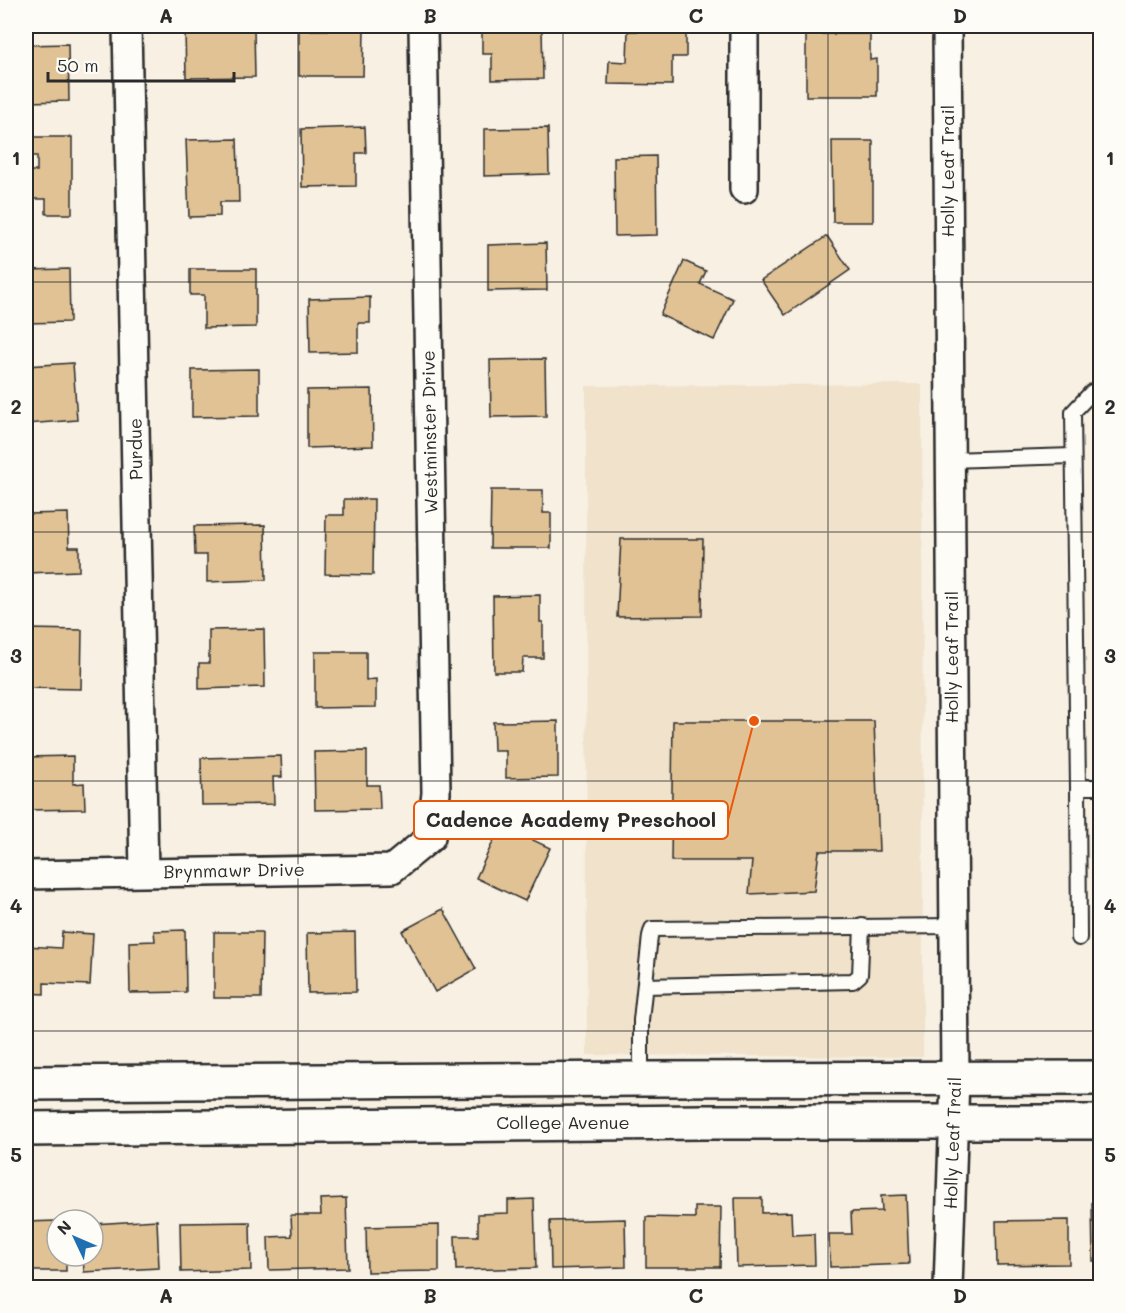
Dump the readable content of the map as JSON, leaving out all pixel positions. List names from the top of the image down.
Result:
{
  "streets": {
    "main road": ["College Avenue"],
    "street": [
      "Holly Leaf Trail",
      "Westminster Drive",
      "Purdue",
      "Brynmawr Drive"
    ]
  },
  "crossings": [
    ["Holly Leaf Trail", "College Avenue"],
    ["Westminster Drive", "Brynmawr Drive"],
    ["Purdue", "Brynmawr Drive"]
  ],
  "places": ["Cadence Academy Preschool"],
  "scale_bar": "50 m",
  "north": "top left",
  "grid": {
    "columns": [
      "A",
      "B",
      "C",
      "D"
    ],
    "rows": [
      "1",
      "2",
      "3",
      "4",
      "5"
    ]
  }
}
